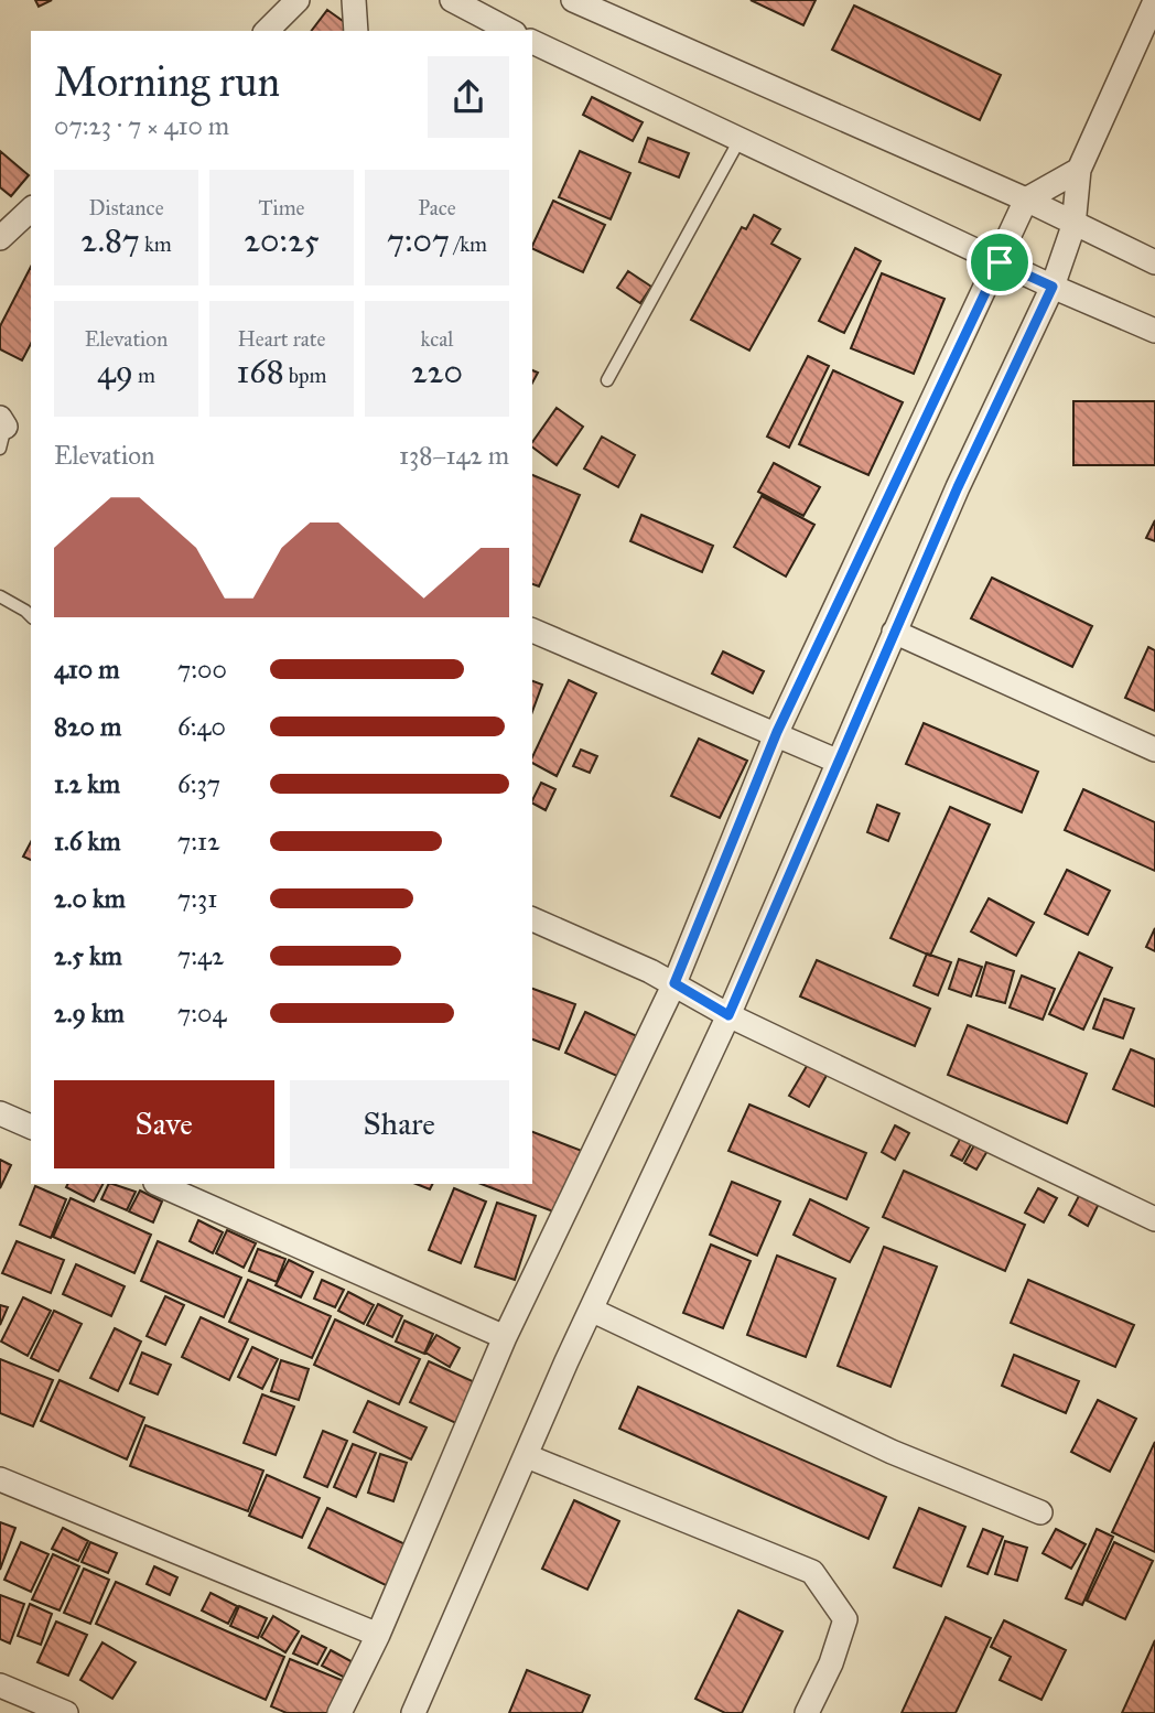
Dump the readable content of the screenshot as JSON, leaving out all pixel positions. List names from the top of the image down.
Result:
{
  "page": {
    "heading": ["Morning run", "07:23 · 7 × 410 m"],
    "stats": [
      ["Distance", "2.87 km"],
      ["Time", "20:25"],
      ["Pace", "7:07 /km"],
      ["Elevation", "49 m"],
      ["Heart rate", "168 bpm"],
      ["kcal", "220"]
    ],
    "chart": ["Elevation", "138–142 m"],
    "list": [
      {
        "name": "410 m",
        "note": "7:00"
      },
      {
        "name": "820 m",
        "note": "6:40"
      },
      {
        "name": "1.2 km",
        "note": "6:37"
      },
      {
        "name": "1.6 km",
        "note": "7:12"
      },
      {
        "name": "2.0 km",
        "note": "7:31"
      },
      {
        "name": "2.5 km",
        "note": "7:42"
      },
      {
        "name": "2.9 km",
        "note": "7:04"
      }
    ],
    "buttons": ["Save", "Share"]
  }
}
